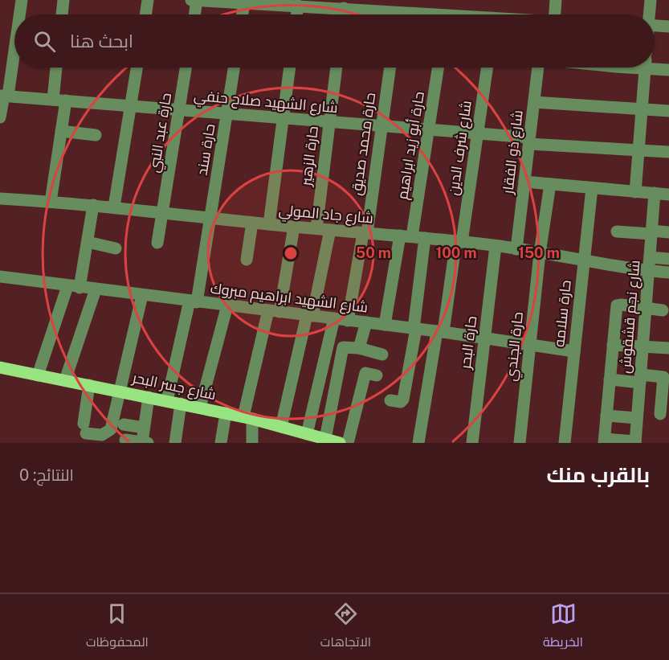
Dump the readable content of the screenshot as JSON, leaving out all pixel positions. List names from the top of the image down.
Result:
{
  "streets": {
    "main road": ["شارع جسر البحر"],
    "street": [
      "شارع الشهيد صلاح حنفي",
      "حارة عبد النبي",
      "حارة محمد صديق",
      "حارة أبو زيد ابراهيم",
      "شارع شرف الدين",
      "حارة سند",
      "شارع ذو الفقار",
      "حارة الزهير",
      "شارع جاد المولي",
      "شارع الشهيد ابراهيم مبروك",
      "حارة سلامه",
      "شارع نجم قشقوش",
      "حارة البحر",
      "حارة الجندي"
    ]
  },
  "crossings": [
    ["شارع الشهيد صلاح حنفي", "حارة عبد النبي"],
    ["شارع الشهيد صلاح حنفي", "حارة محمد صديق"],
    ["شارع الشهيد صلاح حنفي", "حارة أبو زيد ابراهيم"],
    ["شارع الشهيد صلاح حنفي", "شارع شرف الدين"],
    ["شارع الشهيد صلاح حنفي", "حارة سند"],
    ["شارع الشهيد صلاح حنفي", "شارع ذو الفقار"],
    ["شارع الشهيد صلاح حنفي", "حارة الزهير"],
    ["حارة عبد النبي", "شارع جاد المولي"],
    ["حارة محمد صديق", "شارع جاد المولي"],
    ["حارة محمد صديق", "شارع الشهيد ابراهيم مبروك"],
    ["حارة أبو زيد ابراهيم", "شارع جاد المولي"],
    ["حارة أبو زيد ابراهيم", "شارع الشهيد ابراهيم مبروك"],
    ["شارع شرف الدين", "شارع جاد المولي"],
    ["شارع شرف الدين", "شارع الشهيد ابراهيم مبروك"],
    ["حارة سند", "شارع جاد المولي"],
    ["حارة سند", "شارع الشهيد ابراهيم مبروك"],
    ["حارة سند", "شارع جسر البحر"],
    ["شارع ذو الفقار", "شارع جاد المولي"],
    ["حارة الزهير", "شارع جاد المولي"],
    ["شارع جاد المولي", "حارة سلامه"],
    ["شارع جاد المولي", "شارع نجم قشقوش"],
    ["شارع جاد المولي", "حارة البحر"],
    ["شارع جاد المولي", "حارة الجندي"],
    ["شارع الشهيد ابراهيم مبروك", "حارة سلامه"],
    ["شارع الشهيد ابراهيم مبروك", "حارة البحر"],
    ["شارع الشهيد ابراهيم مبروك", "حارة الجندي"]
  ],
  "page": {
    "search": "ابحث هنا",
    "heading": ["بالقرب منك", "النتائج: 0"],
    "nav": ["الخريطة", "الاتجاهات", "المحفوظات"]
  },
  "rings": ["50 m", "100 m", "150 m"]
}
